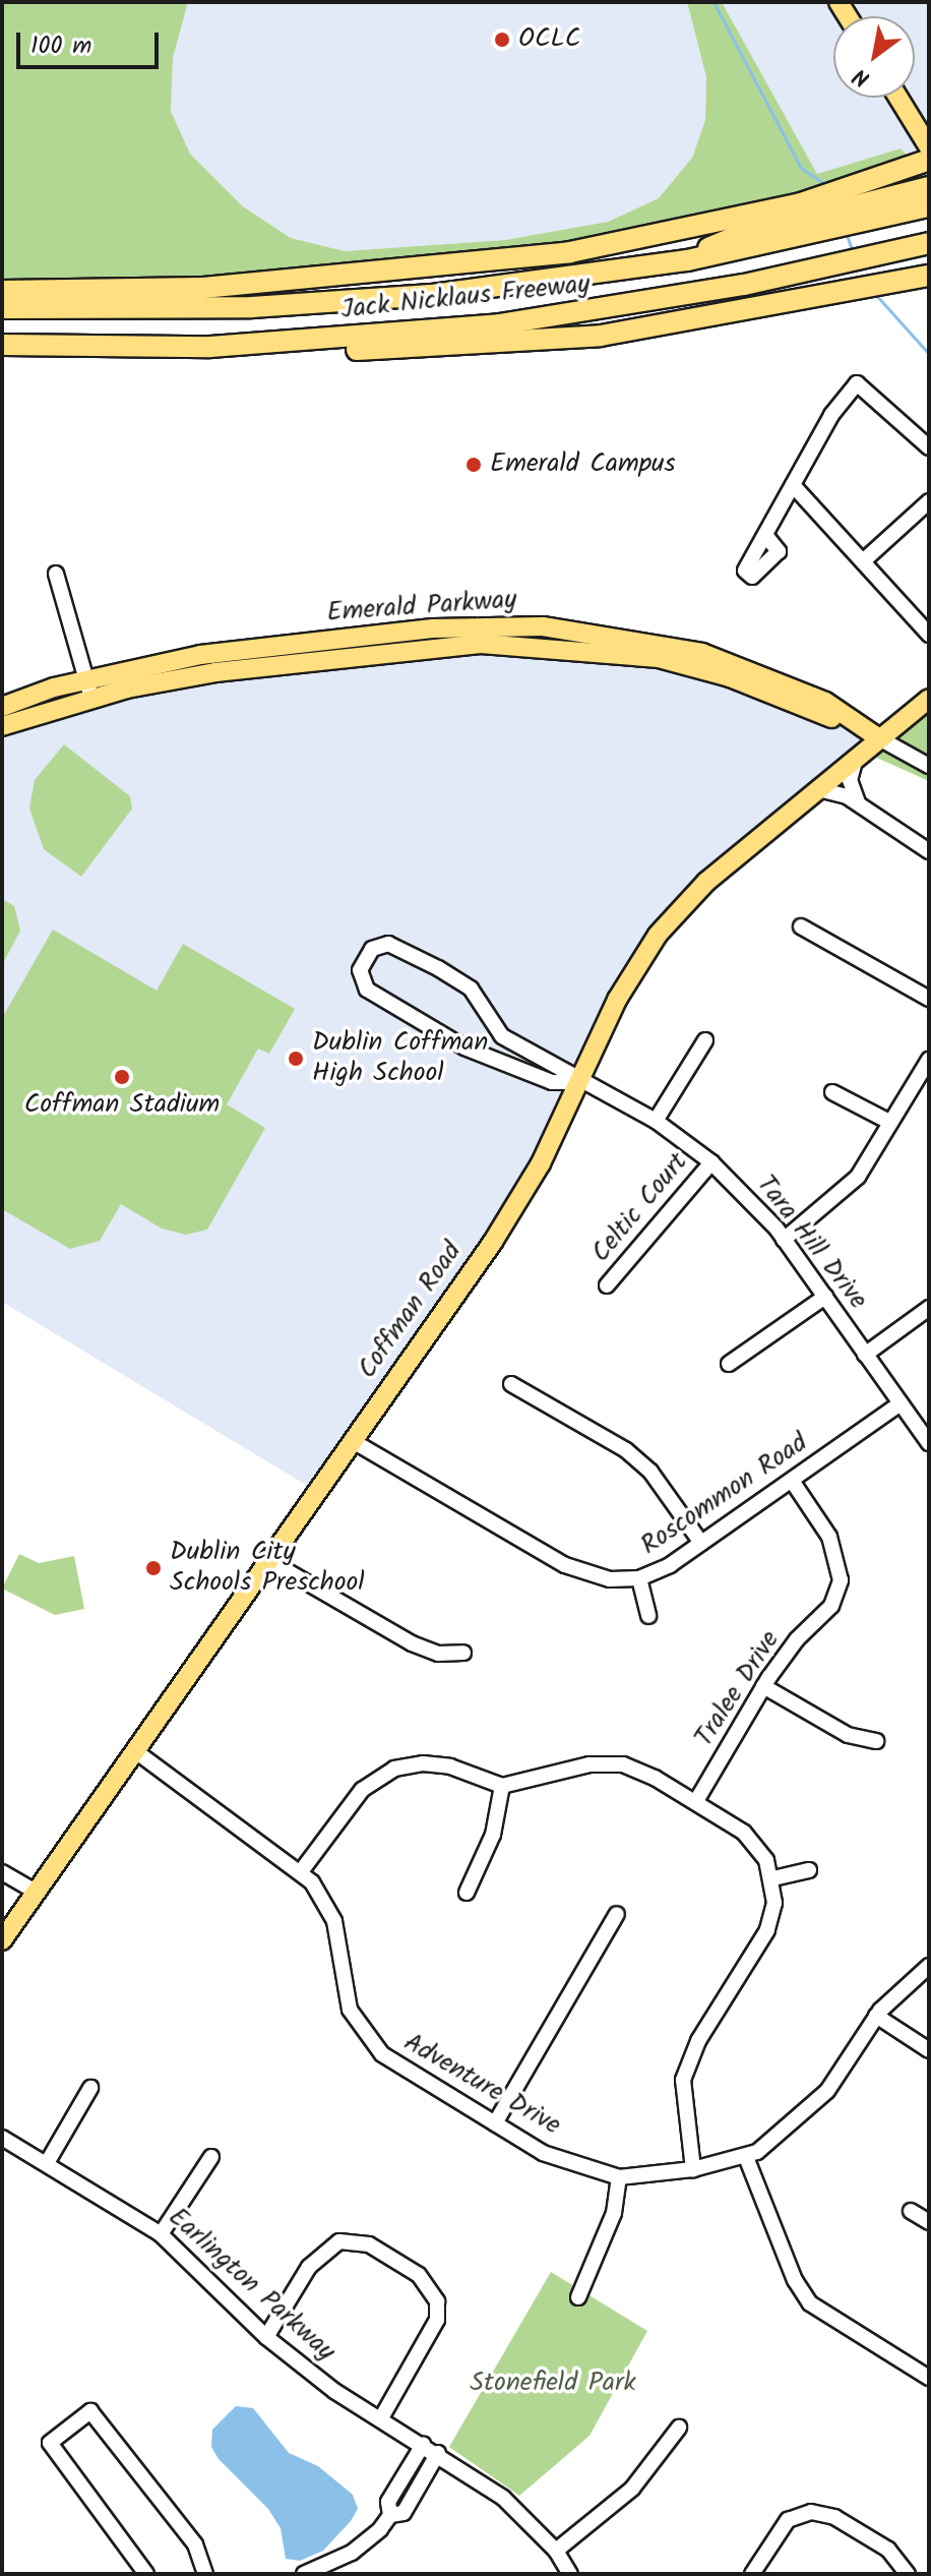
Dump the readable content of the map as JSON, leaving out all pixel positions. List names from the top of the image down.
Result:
{
  "streets": {
    "highway": ["Jack Nicklaus Freeway"],
    "main road": ["Emerald Parkway", "Coffman Road"],
    "street": [
      "Celtic Court",
      "Tara Hill Drive",
      "Roscommon Road",
      "Tralee Drive",
      "Adventure Drive",
      "Earlington Parkway"
    ]
  },
  "crossings": [
    ["Emerald Parkway", "Coffman Road"],
    ["Celtic Court", "Tara Hill Drive"],
    ["Tara Hill Drive", "Coffman Road"],
    ["Tara Hill Drive", "Roscommon Road"],
    ["Coffman Road", "Roscommon Road"],
    ["Coffman Road", "Adventure Drive"],
    ["Roscommon Road", "Tralee Drive"]
  ],
  "parks": ["Stonefield Park"],
  "places": [
    "OCLC",
    "Emerald Campus",
    "Dublin Coffman High School",
    "Coffman Stadium",
    "Dublin City Schools Preschool"
  ],
  "scale_bar": "100 m",
  "north": "bottom left"
}
